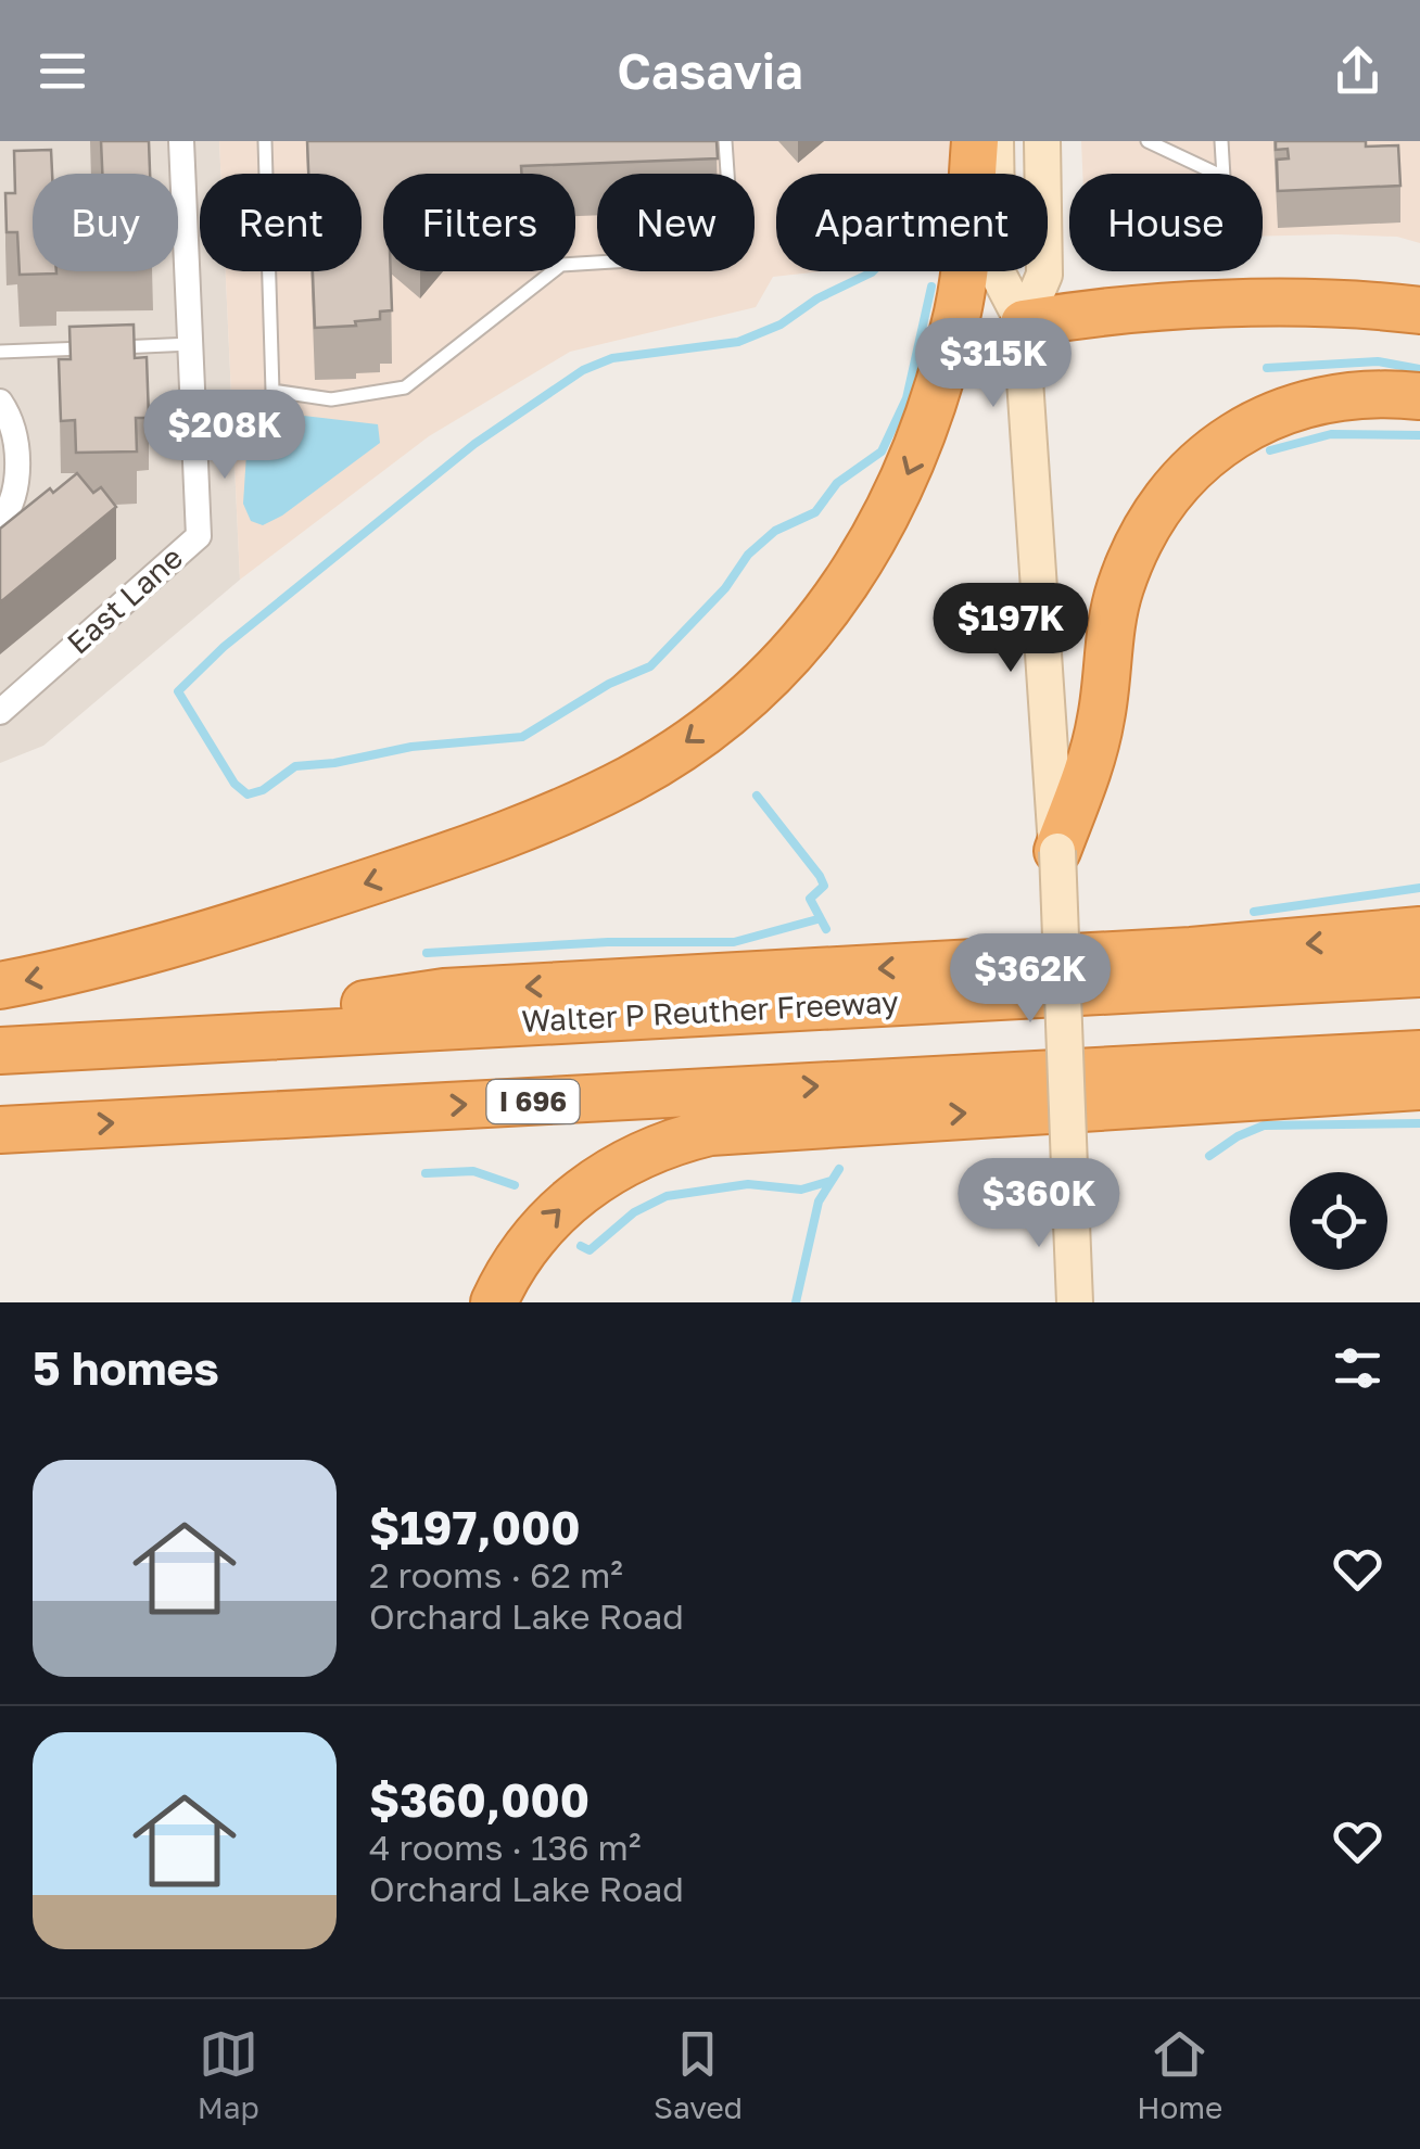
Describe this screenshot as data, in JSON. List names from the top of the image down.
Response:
{
  "streets": {
    "highway": ["Walter P Reuther Freeway", "I 696"],
    "street": ["East Lane"]
  },
  "page": {
    "header": "Casavia",
    "chip": [
      "Buy",
      "Rent",
      "Filters",
      "New",
      "Apartment",
      "House"
    ],
    "price": [
      "$315K",
      "$208K",
      "$197K",
      "$362K",
      "$360K"
    ],
    "heading": "5 homes",
    "list": [
      {
        "name": "$197,000",
        "note": "2 rooms · 62 m² · Orchard Lake Road"
      },
      {
        "name": "$360,000",
        "note": "4 rooms · 136 m² · Orchard Lake Road"
      }
    ],
    "tabs": ["Map", "Saved", "Home"]
  }
}
